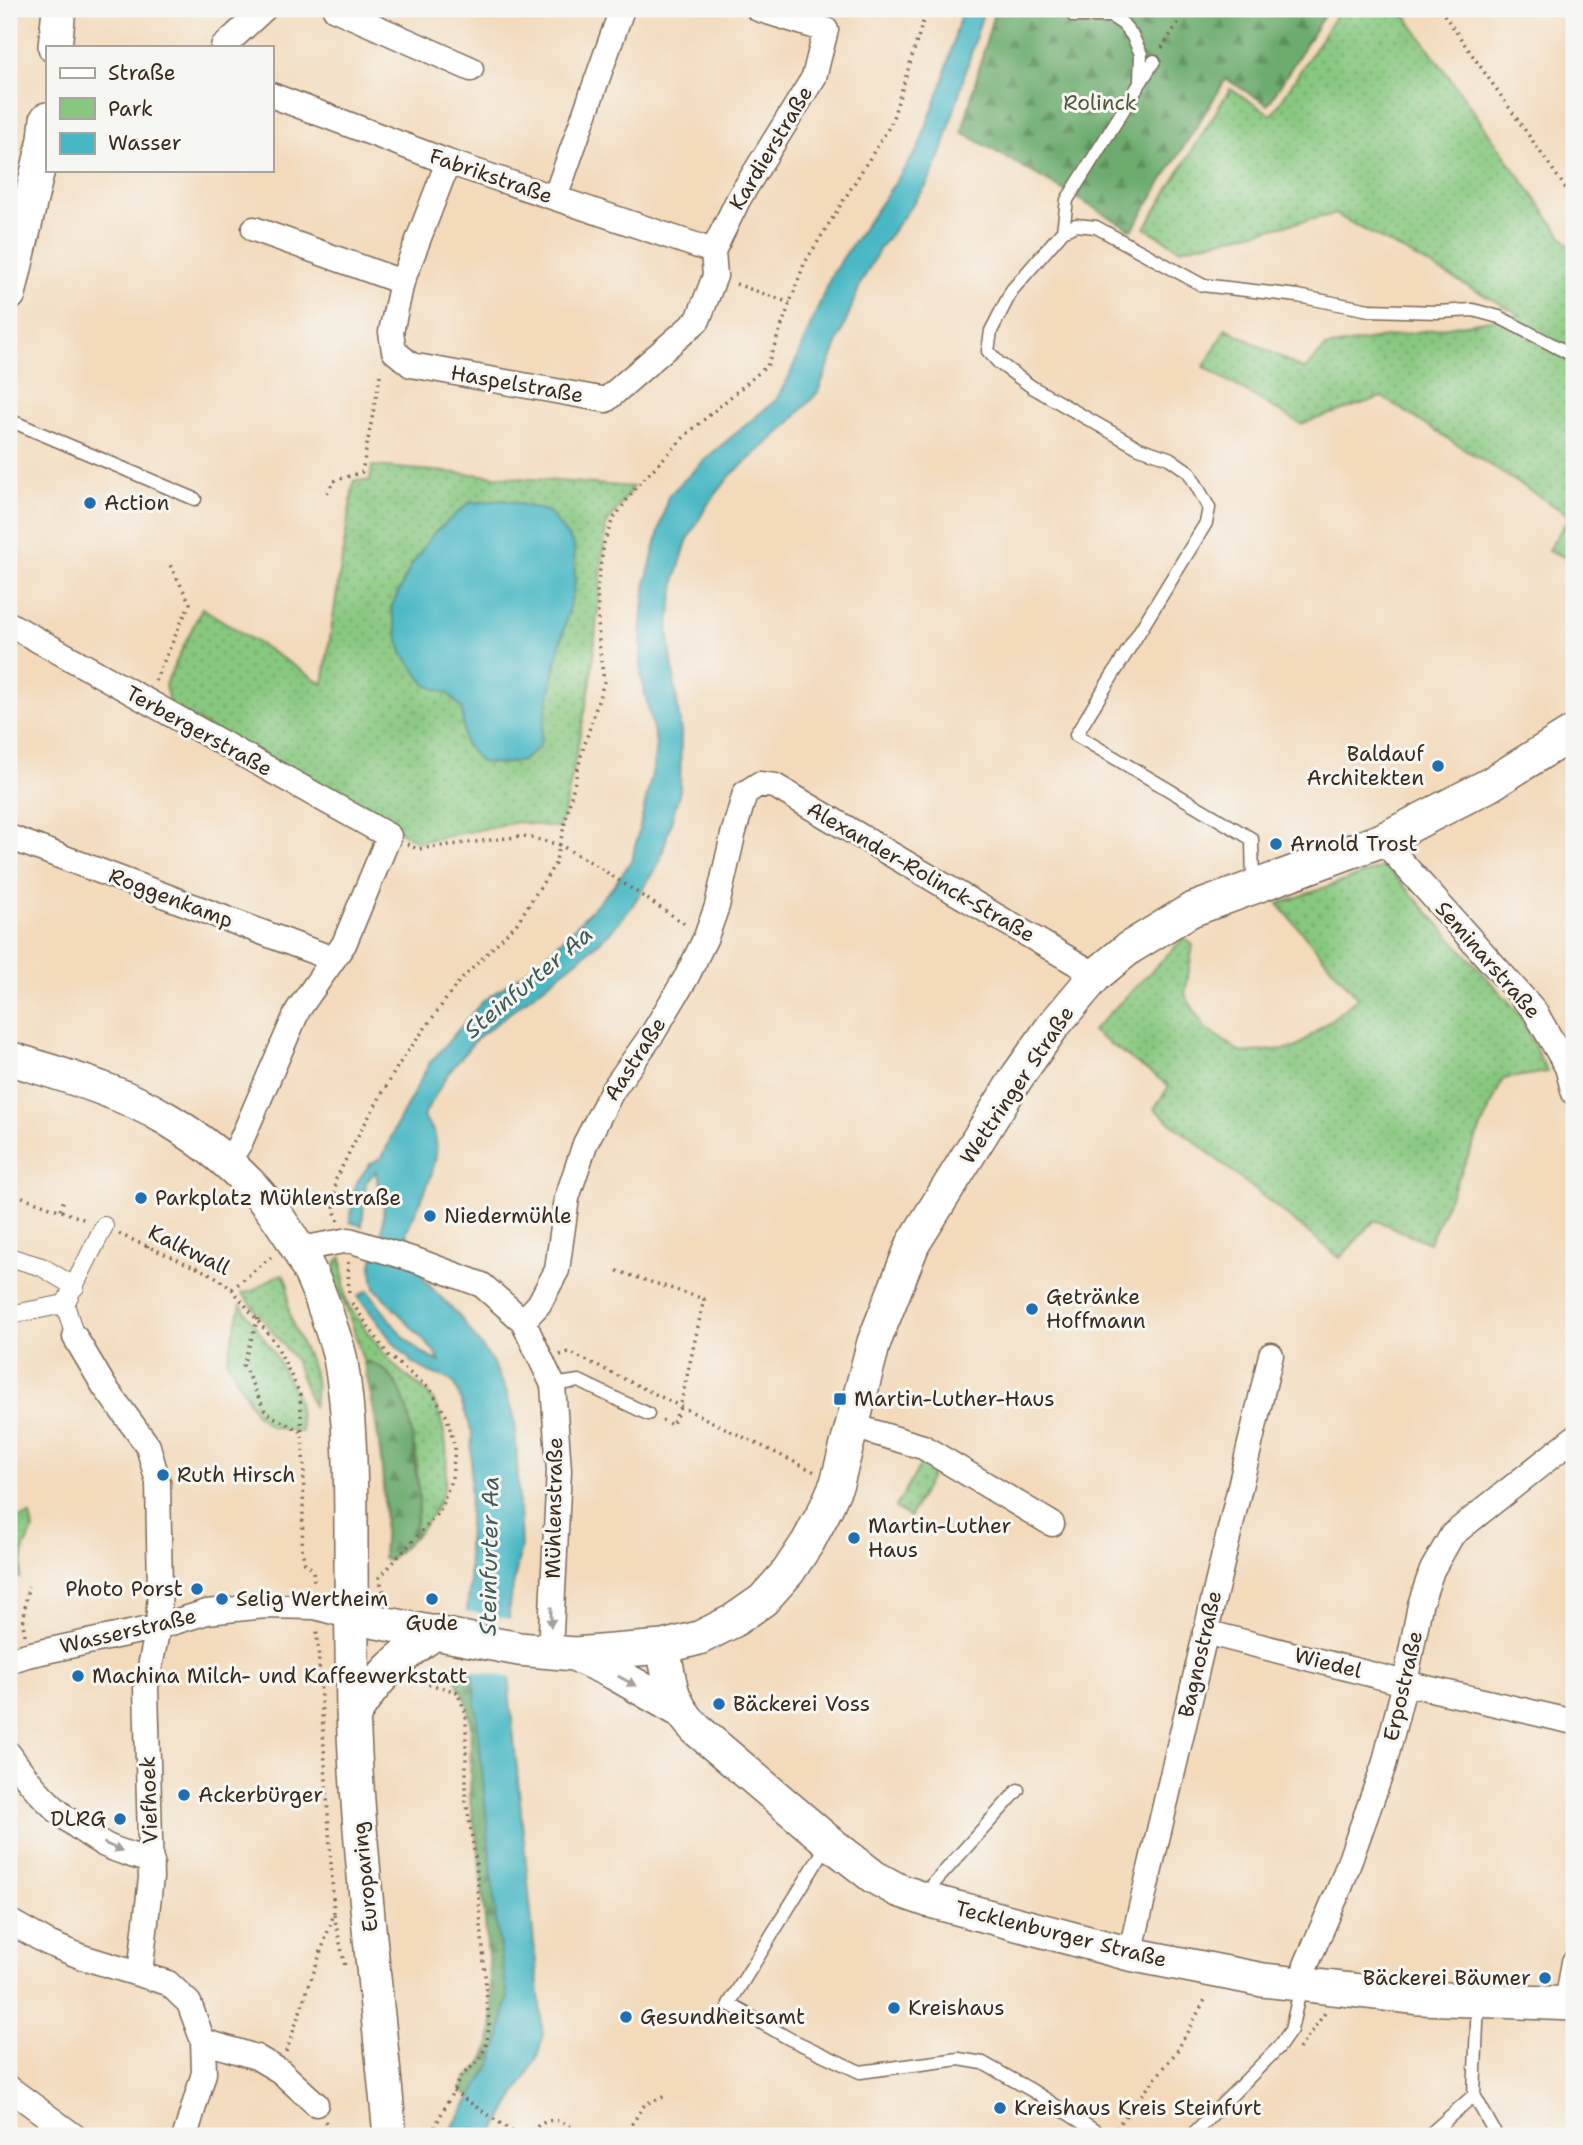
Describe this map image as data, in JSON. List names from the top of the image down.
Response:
{
  "streets": {
    "main road": [
      "Wettringer Straße",
      "Wasserstraße",
      "Europaring",
      "Tecklenburger Straße"
    ],
    "street": [
      "Kardierstraße",
      "Fabrikstraße",
      "Haspelstraße",
      "Terbergerstraße",
      "Alexander-Rolinck-Straße",
      "Roggenkamp",
      "Seminarstraße",
      "Aastraße",
      "Mühlenstraße",
      "Bagnostraße",
      "Wiedel",
      "Erpostraße",
      "Viefhoek"
    ],
    "path": ["Kalkwall"]
  },
  "crossings": [
    ["Kardierstraße", "Fabrikstraße"],
    ["Kardierstraße", "Haspelstraße"],
    ["Fabrikstraße", "Haspelstraße"],
    ["Alexander-Rolinck-Straße", "Aastraße"],
    ["Alexander-Rolinck-Straße", "Wettringer Straße"],
    ["Seminarstraße", "Wettringer Straße"],
    ["Aastraße", "Mühlenstraße"],
    ["Wettringer Straße", "Wasserstraße"],
    ["Wettringer Straße", "Tecklenburger Straße"],
    ["Kalkwall", "Wasserstraße"],
    ["Mühlenstraße", "Wasserstraße"],
    ["Wasserstraße", "Viefhoek"],
    ["Wasserstraße", "Europaring"],
    ["Wasserstraße", "Tecklenburger Straße"],
    ["Bagnostraße", "Wiedel"],
    ["Bagnostraße", "Tecklenburger Straße"],
    ["Wiedel", "Erpostraße"],
    ["Erpostraße", "Tecklenburger Straße"]
  ],
  "one_way": ["Mühlenstraße"],
  "water": ["Steinfurter Aa"],
  "parks": ["Rolinck"],
  "places": {
    "other": [
      "Action",
      "Baldauf Architekten",
      "Arnold Trost",
      "Parkplatz Mühlenstraße",
      "Niedermühle",
      "Getränke Hoffmann",
      "Ruth Hirsch",
      "Martin-Luther Haus",
      "Photo Porst",
      "Selig Wertheim",
      "Gude",
      "Machina Milch- und Kaffeewerkstatt",
      "Bäckerei Voss",
      "Ackerbürger",
      "DLRG",
      "Bäckerei Bäumer",
      "Kreishaus",
      "Gesundheitsamt",
      "Kreishaus Kreis Steinfurt"
    ],
    "transit": ["Martin-Luther-Haus"]
  },
  "legend": ["Straße", "Park", "Wasser"]
}
